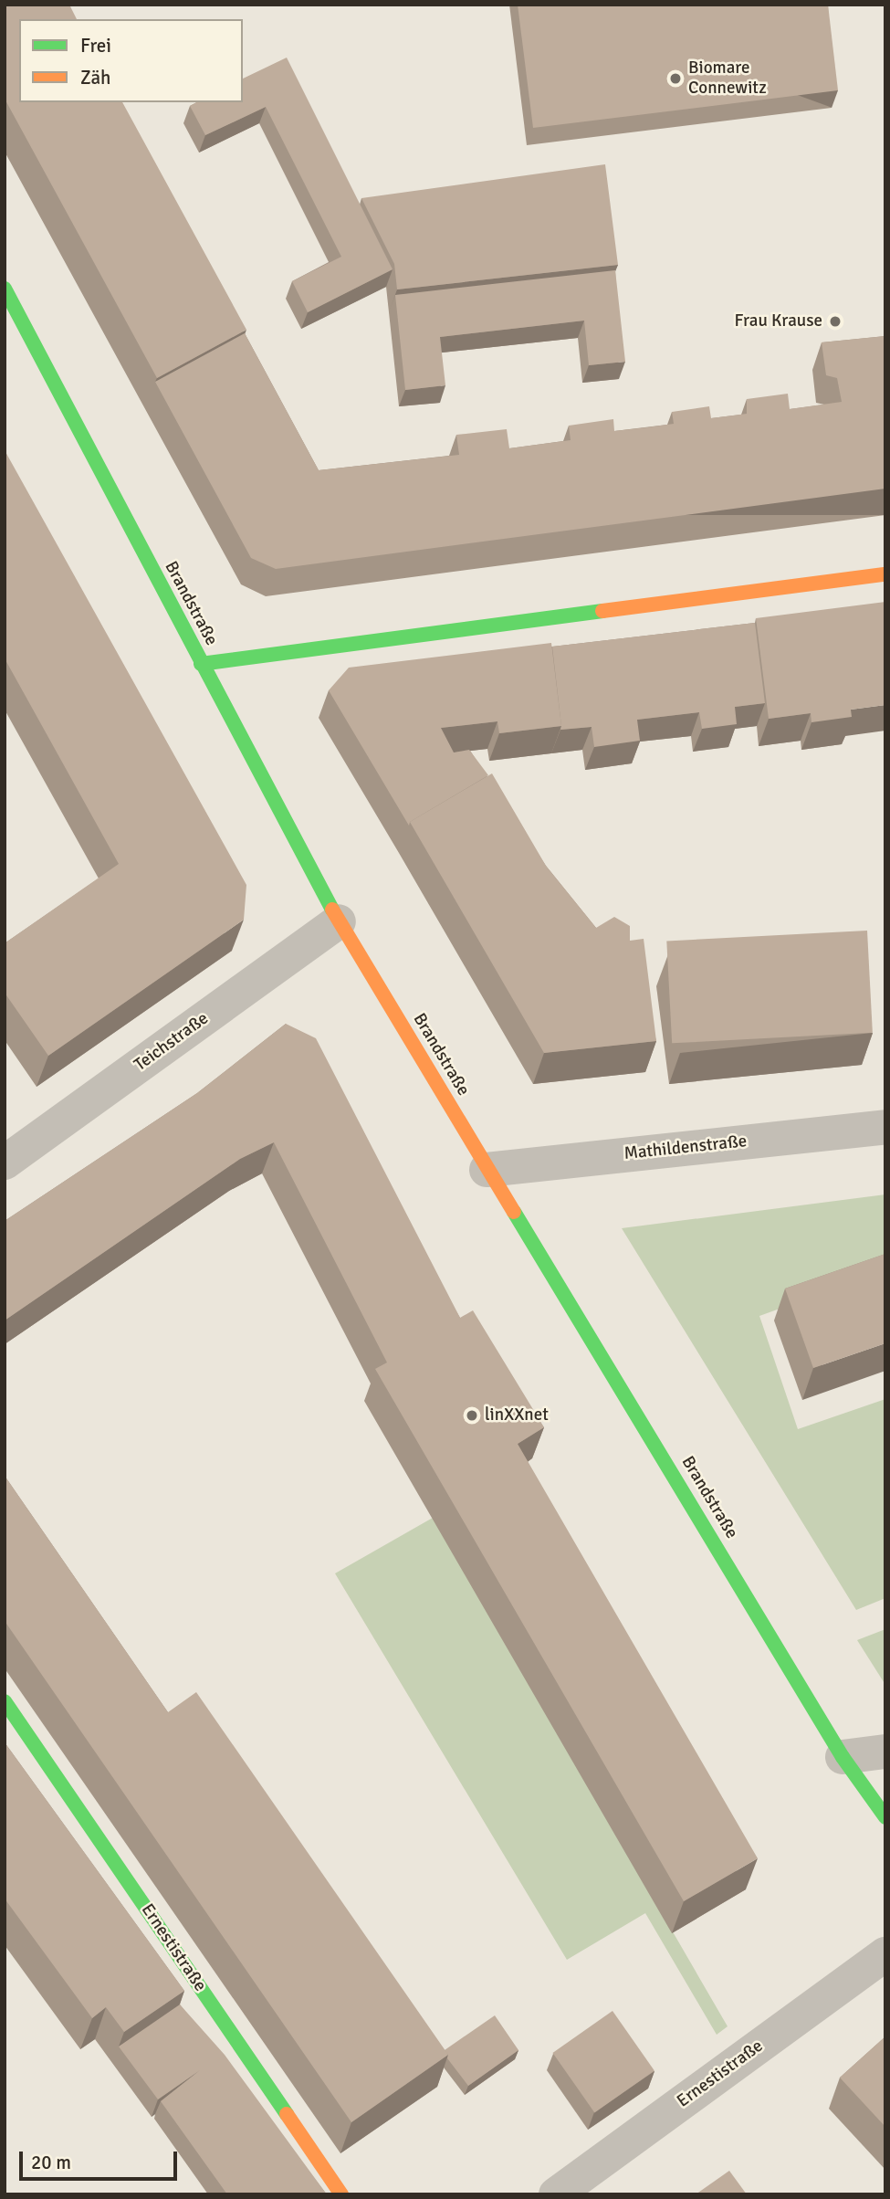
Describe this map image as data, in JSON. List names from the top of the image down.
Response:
{
  "streets": {
    "street": [
      "Brandstraße",
      "Teichstraße",
      "Mathildenstraße",
      "Ernestistraße"
    ]
  },
  "crossings": [
    ["Brandstraße", "Teichstraße"],
    ["Brandstraße", "Mathildenstraße"]
  ],
  "places": ["Biomare Connewitz", "Frau Krause", "linXXnet"],
  "legend": ["Frei", "Zäh"],
  "scale_bar": "20 m"
}
